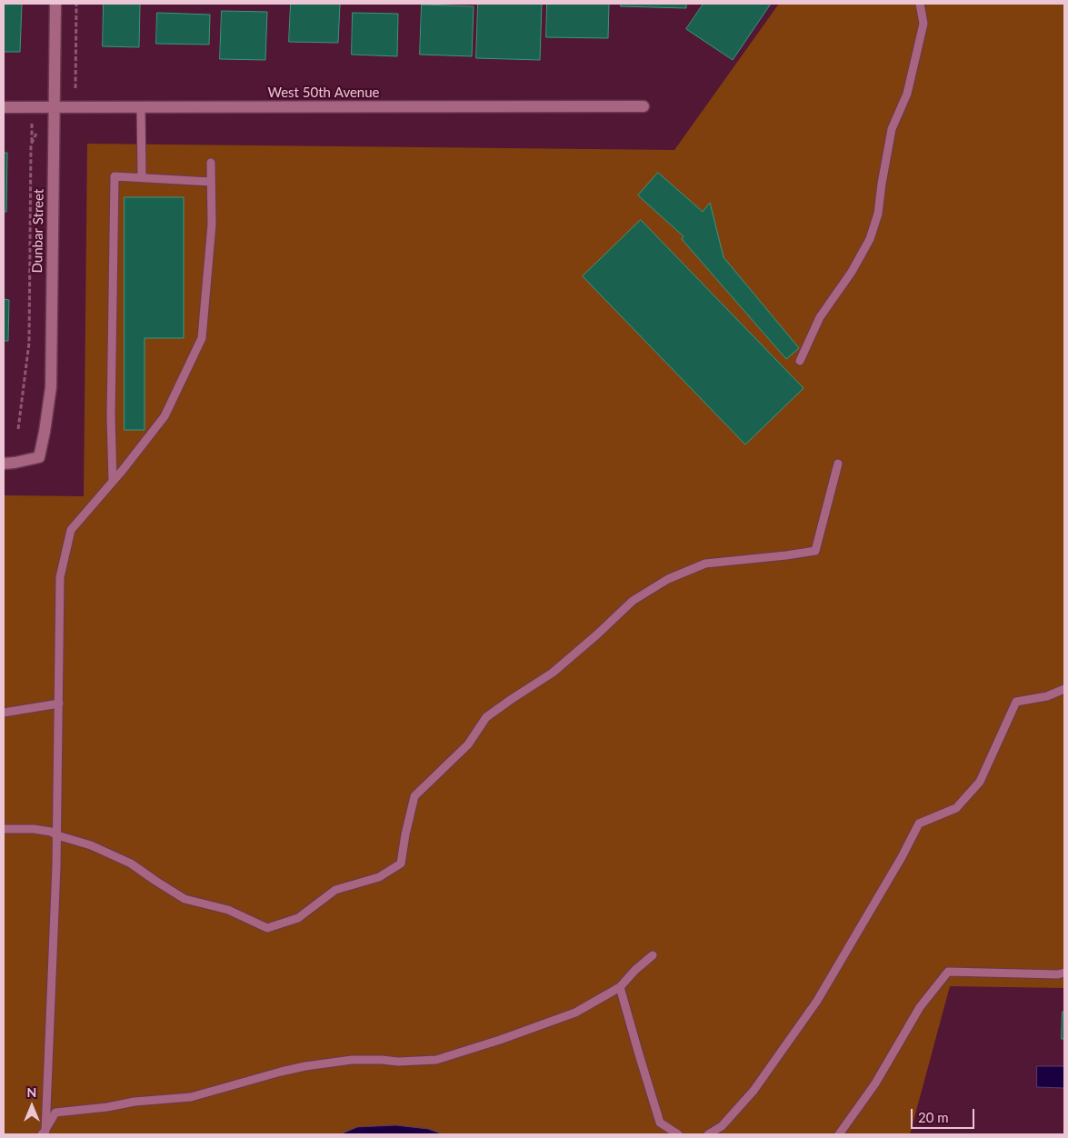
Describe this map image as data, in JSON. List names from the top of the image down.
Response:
{
  "streets": {
    "street": ["West 50th Avenue", "Dunbar Street"]
  },
  "crossings": [
    ["West 50th Avenue", "Dunbar Street"]
  ],
  "scale_bar": "20 m",
  "north": "top"
}
